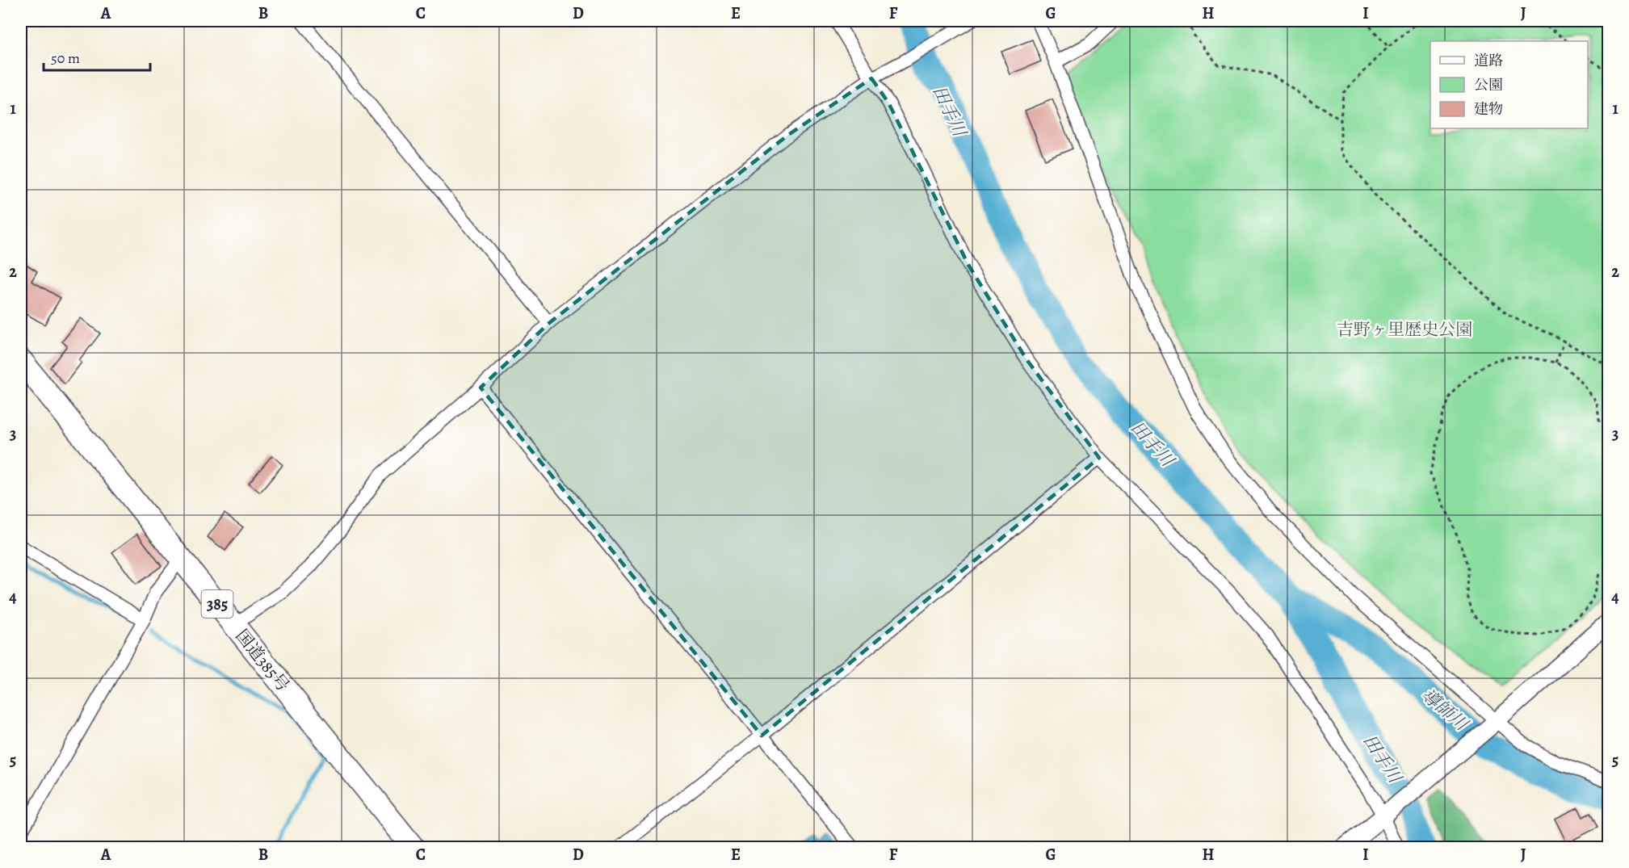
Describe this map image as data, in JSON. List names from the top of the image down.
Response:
{
  "streets": {
    "highway": ["385", "国道385号"]
  },
  "water": ["田手川", "導師川"],
  "parks": ["吉野ヶ里歴史公園"],
  "legend": ["道路", "公園", "建物"],
  "scale_bar": "50 m",
  "grid": {
    "columns": [
      "A",
      "B",
      "C",
      "D",
      "E",
      "F",
      "G",
      "H",
      "I",
      "J"
    ],
    "rows": [
      "1",
      "2",
      "3",
      "4",
      "5"
    ]
  }
}
